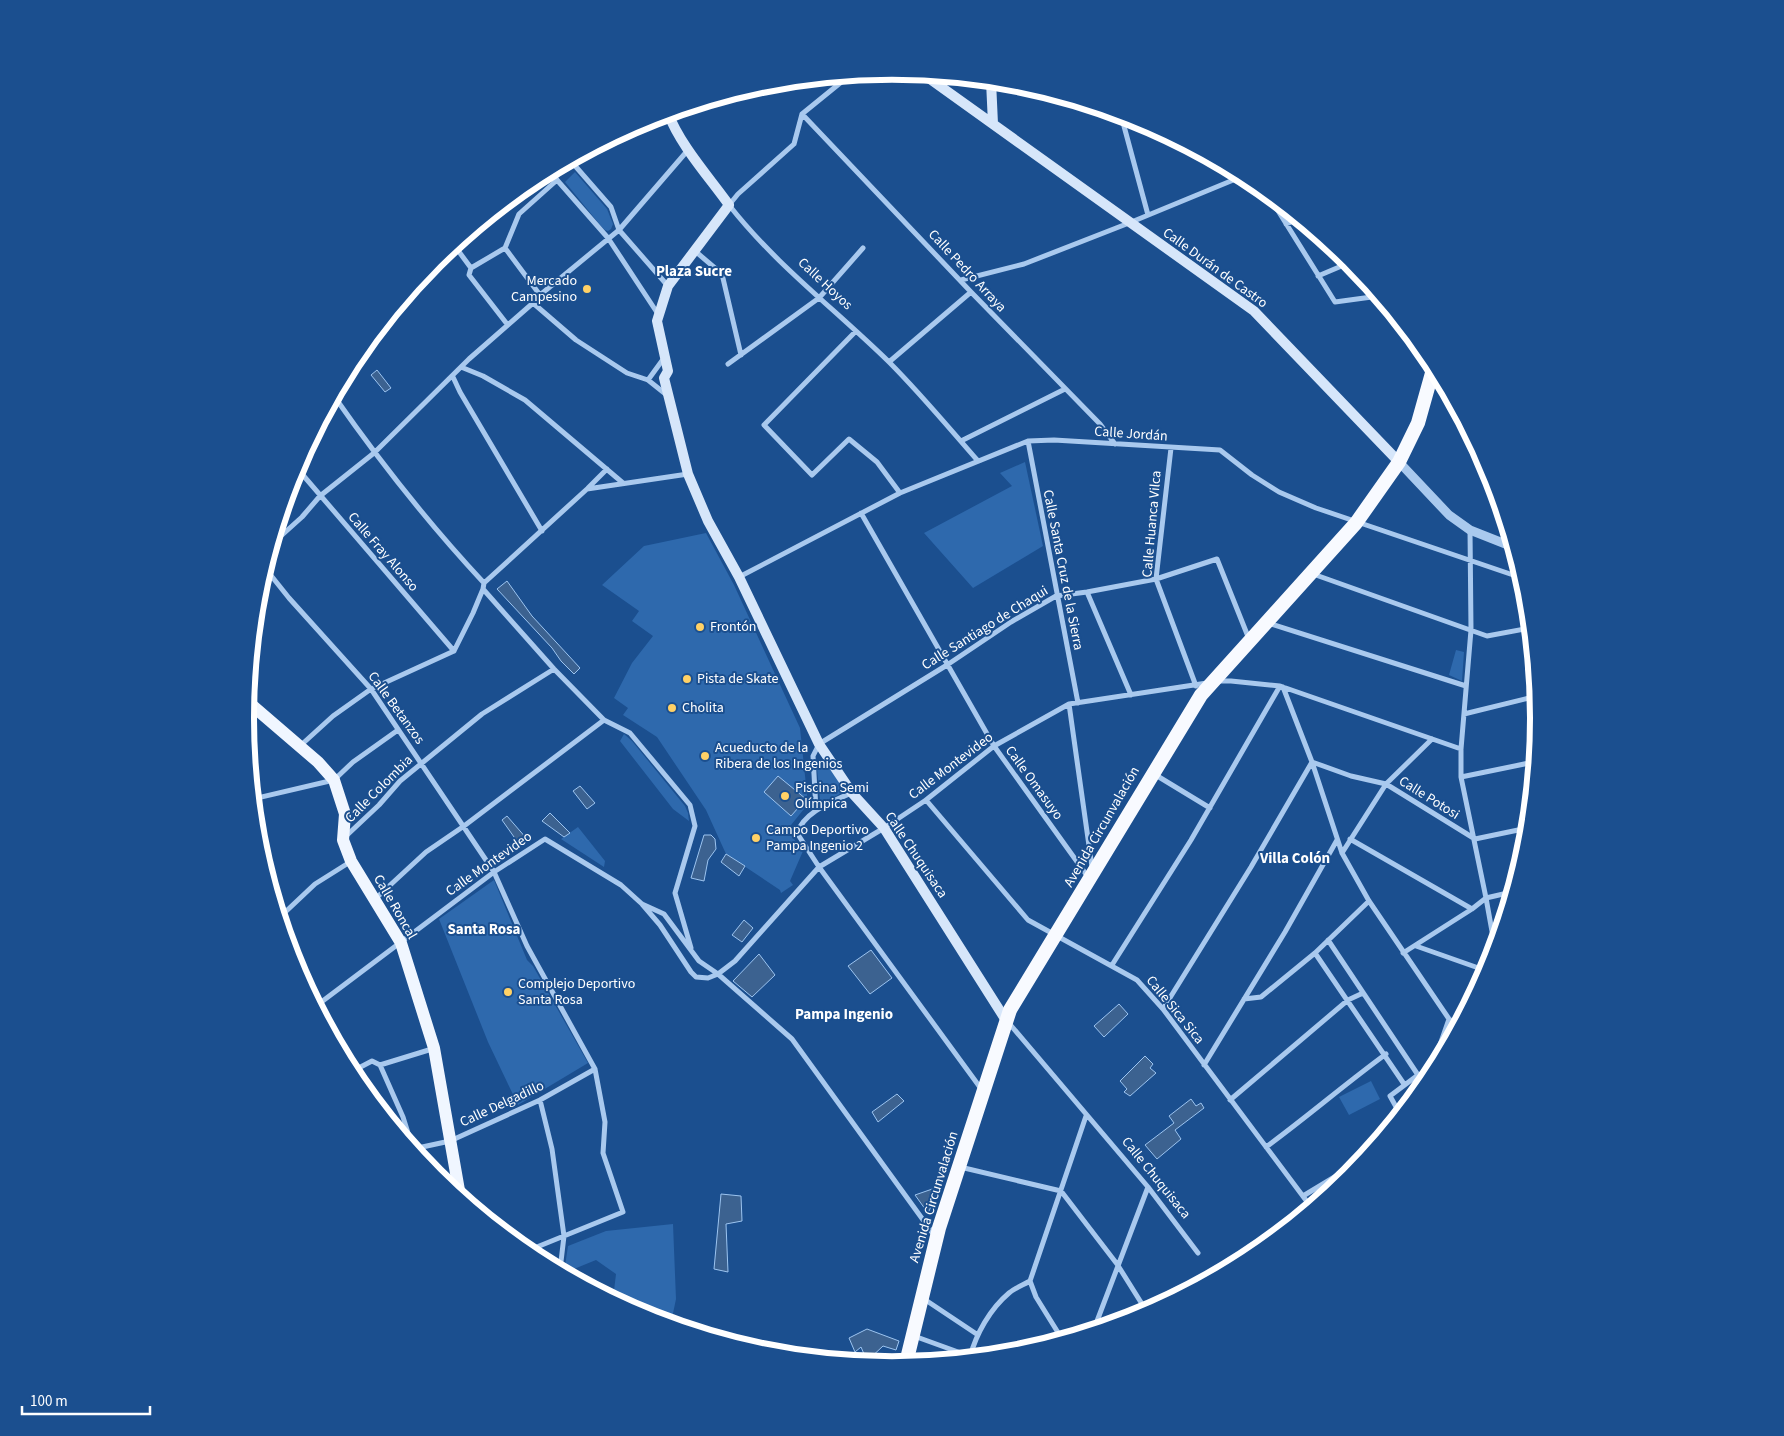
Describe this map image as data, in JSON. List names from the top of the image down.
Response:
{
  "streets": {
    "highway": ["Avenida Circunvalación"],
    "main road": [
      "Calle Durán de Castro",
      "Calle Hoyos",
      "Calle Chuquisaca",
      "Calle Roncal"
    ],
    "street": [
      "Calle Pedro Arraya",
      "Calle Jordán",
      "Calle Huanca Vilca",
      "Calle Fray Alonso",
      "Calle Santa Cruz de la Sierra",
      "Calle Santiago de Chaqui",
      "Calle Betanzos",
      "Calle Montevideo",
      "Calle Omasuyo",
      "Calle Colombia",
      "Calle Potosi",
      "Calle Sica Sica",
      "Calle Delgadillo"
    ]
  },
  "crossings": [
    ["Calle Durán de Castro", "Avenida Circunvalación"],
    ["Calle Pedro Arraya", "Calle Jordán"],
    ["Calle Hoyos", "Calle Jordán"],
    ["Calle Jordán", "Calle Huanca Vilca"],
    ["Calle Jordán", "Calle Santa Cruz de la Sierra"],
    ["Calle Jordán", "Calle Omasuyo"],
    ["Calle Jordán", "Avenida Circunvalación"],
    ["Calle Jordán", "Calle Chuquisaca"],
    ["Calle Huanca Vilca", "Calle Santiago de Chaqui"],
    ["Calle Huanca Vilca", "Calle Montevideo"],
    ["Calle Santa Cruz de la Sierra", "Calle Santiago de Chaqui"],
    ["Calle Santa Cruz de la Sierra", "Calle Montevideo"],
    ["Calle Santiago de Chaqui", "Calle Omasuyo"],
    ["Calle Santiago de Chaqui", "Avenida Circunvalación"],
    ["Calle Santiago de Chaqui", "Calle Chuquisaca"],
    ["Calle Betanzos", "Calle Montevideo"],
    ["Calle Betanzos", "Calle Colombia"],
    ["Calle Betanzos", "Calle Delgadillo"],
    ["Calle Montevideo", "Calle Omasuyo"],
    ["Calle Montevideo", "Avenida Circunvalación"],
    ["Calle Montevideo", "Calle Chuquisaca"],
    ["Calle Montevideo", "Calle Roncal"],
    ["Calle Montevideo", "Calle Sica Sica"],
    ["Calle Omasuyo", "Avenida Circunvalación"],
    ["Calle Colombia", "Calle Roncal"],
    ["Avenida Circunvalación", "Calle Chuquisaca"],
    ["Avenida Circunvalación", "Calle Sica Sica"],
    ["Calle Roncal", "Calle Delgadillo"]
  ],
  "districts": [
    "Plaza Sucre",
    "Villa Colón",
    "Santa Rosa",
    "Pampa Ingenio"
  ],
  "places": [
    "Mercado Campesino",
    "Frontón",
    "Pista de Skate",
    "Cholita",
    "Acueducto de la Ribera de los Ingenios",
    "Piscina Semi Olímpica",
    "Campo Deportivo Pampa Ingenio 2",
    "Complejo Deportivo Santa Rosa"
  ],
  "scale_bar": "100 m"
}
